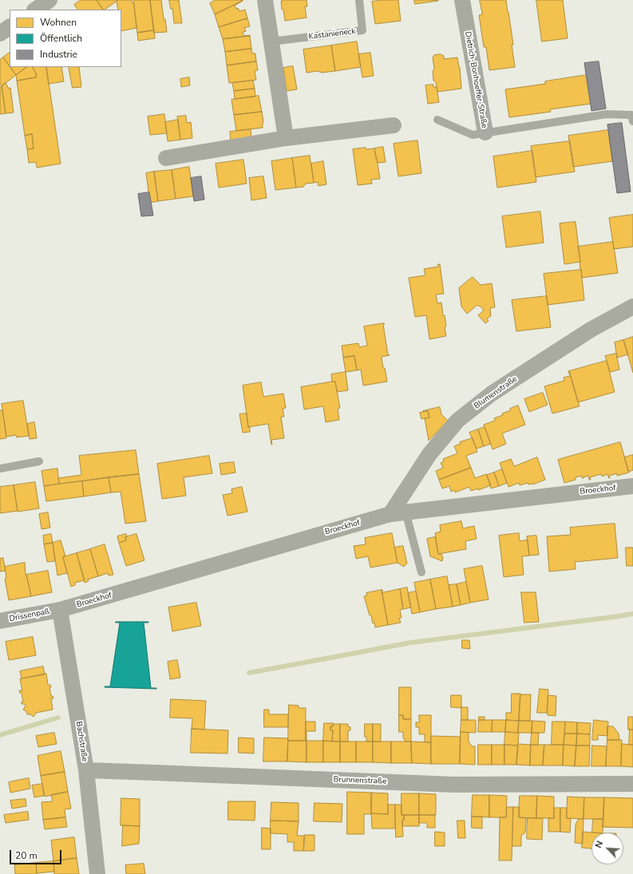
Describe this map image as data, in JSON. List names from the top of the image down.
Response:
{
  "streets": {
    "street": [
      "Dietrich-Bonhoeffer-Straße",
      "Blumenstraße",
      "Broeckhof",
      "Drissenpaß",
      "Bachstraße",
      "Brunnenstraße"
    ],
    "lane": ["Kastanieneck"]
  },
  "crossings": [
    ["Blumenstraße", "Broeckhof"],
    ["Broeckhof", "Drissenpaß"],
    ["Broeckhof", "Bachstraße"],
    ["Drissenpaß", "Bachstraße"],
    ["Bachstraße", "Brunnenstraße"]
  ],
  "legend": ["Wohnen", "Öffentlich", "Industrie"],
  "scale_bar": "20 m",
  "north": "top left"
}
